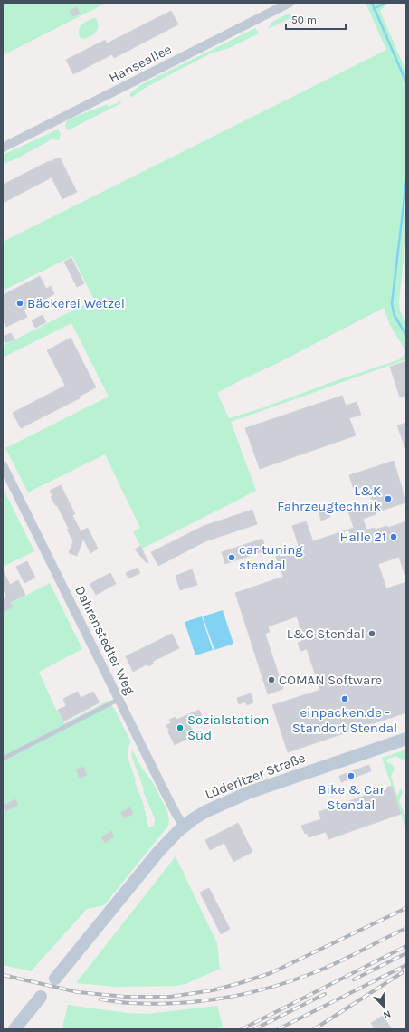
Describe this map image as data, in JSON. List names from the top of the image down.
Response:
{
  "streets": {
    "main road": ["Lüderitzer Straße"],
    "street": ["Hanseallee", "Dahrenstedter Weg"]
  },
  "crossings": [
    ["Dahrenstedter Weg", "Lüderitzer Straße"]
  ],
  "places": [
    "Bäckerei Wetzel",
    "L&K Fahrzeugtechnik",
    "Halle 21",
    "car tuning stendal",
    "L&C Stendal",
    "COMAN Software",
    "einpacken.de - Standort Stendal",
    "Sozialstation Süd",
    "Bike & Car Stendal"
  ],
  "scale_bar": "50 m",
  "north": "bottom"
}
